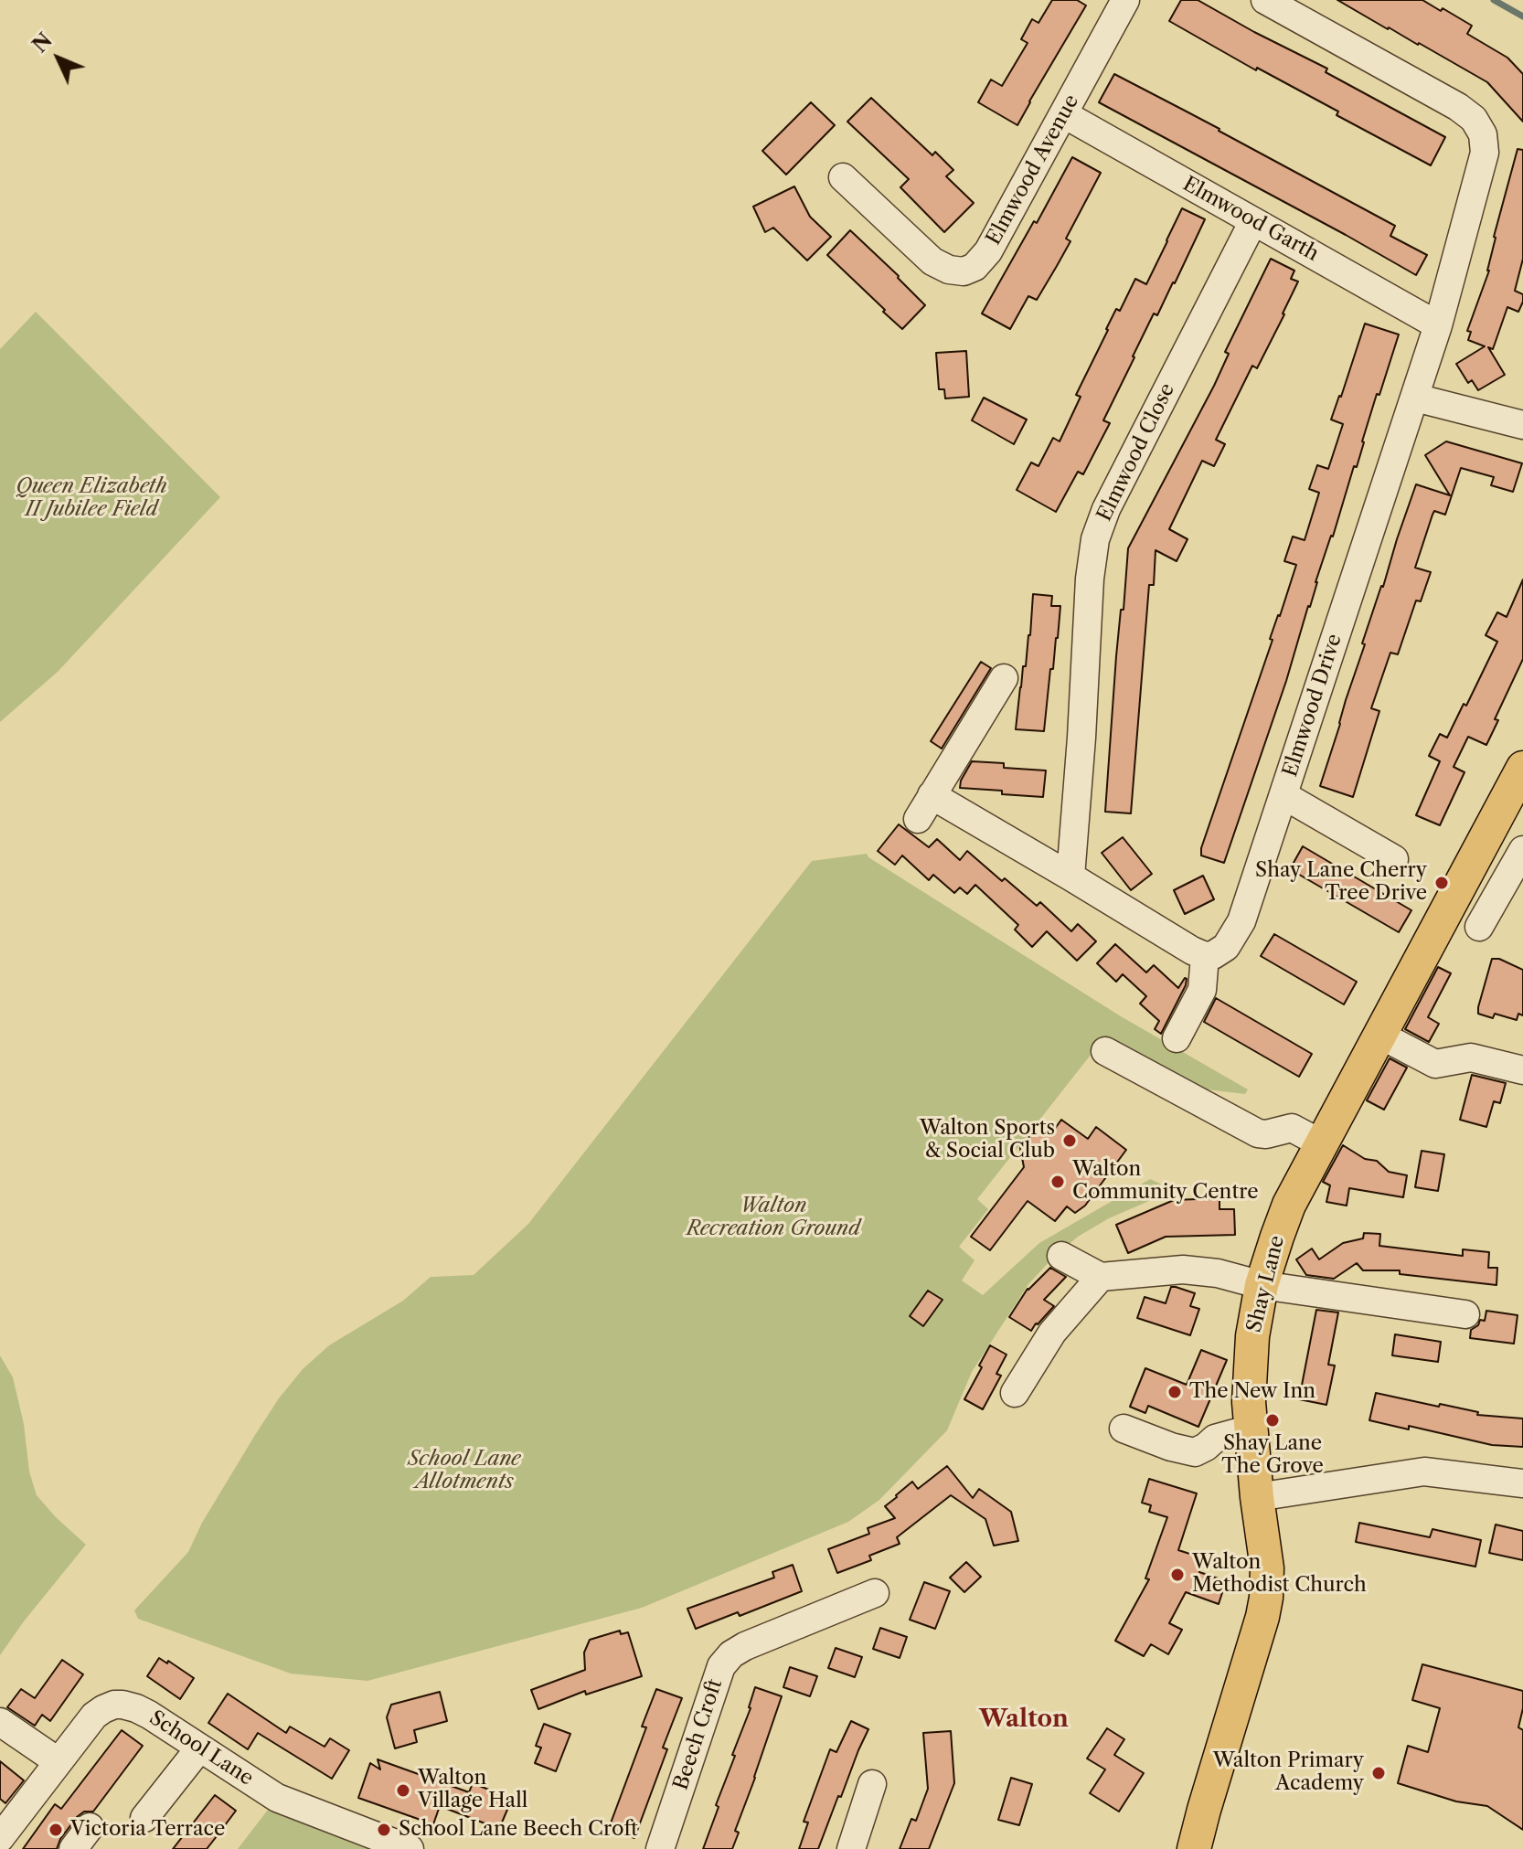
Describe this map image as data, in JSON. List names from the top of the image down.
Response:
{
  "streets": {
    "main road": ["Shay Lane"],
    "street": [
      "Elmwood Avenue",
      "Elmwood Garth",
      "Elmwood Close",
      "Elmwood Drive",
      "Beech Croft",
      "School Lane"
    ]
  },
  "crossings": [
    ["Elmwood Avenue", "Elmwood Garth"],
    ["Elmwood Garth", "Elmwood Close"],
    ["Elmwood Garth", "Elmwood Drive"]
  ],
  "districts": ["Walton"],
  "parks": ["Queen Elizabeth II Jubilee Field", "Walton Recreation Ground", "School Lane Allotments"],
  "places": [
    "Shay Lane Cherry Tree Drive",
    "Walton Sports & Social Club",
    "Walton Community Centre",
    "The New Inn",
    "Shay Lane The Grove",
    "Walton Methodist Church",
    "Walton Primary Academy",
    "Walton Village Hall",
    "Victoria Terrace",
    "School Lane Beech Croft"
  ],
  "north": "top left"
}
